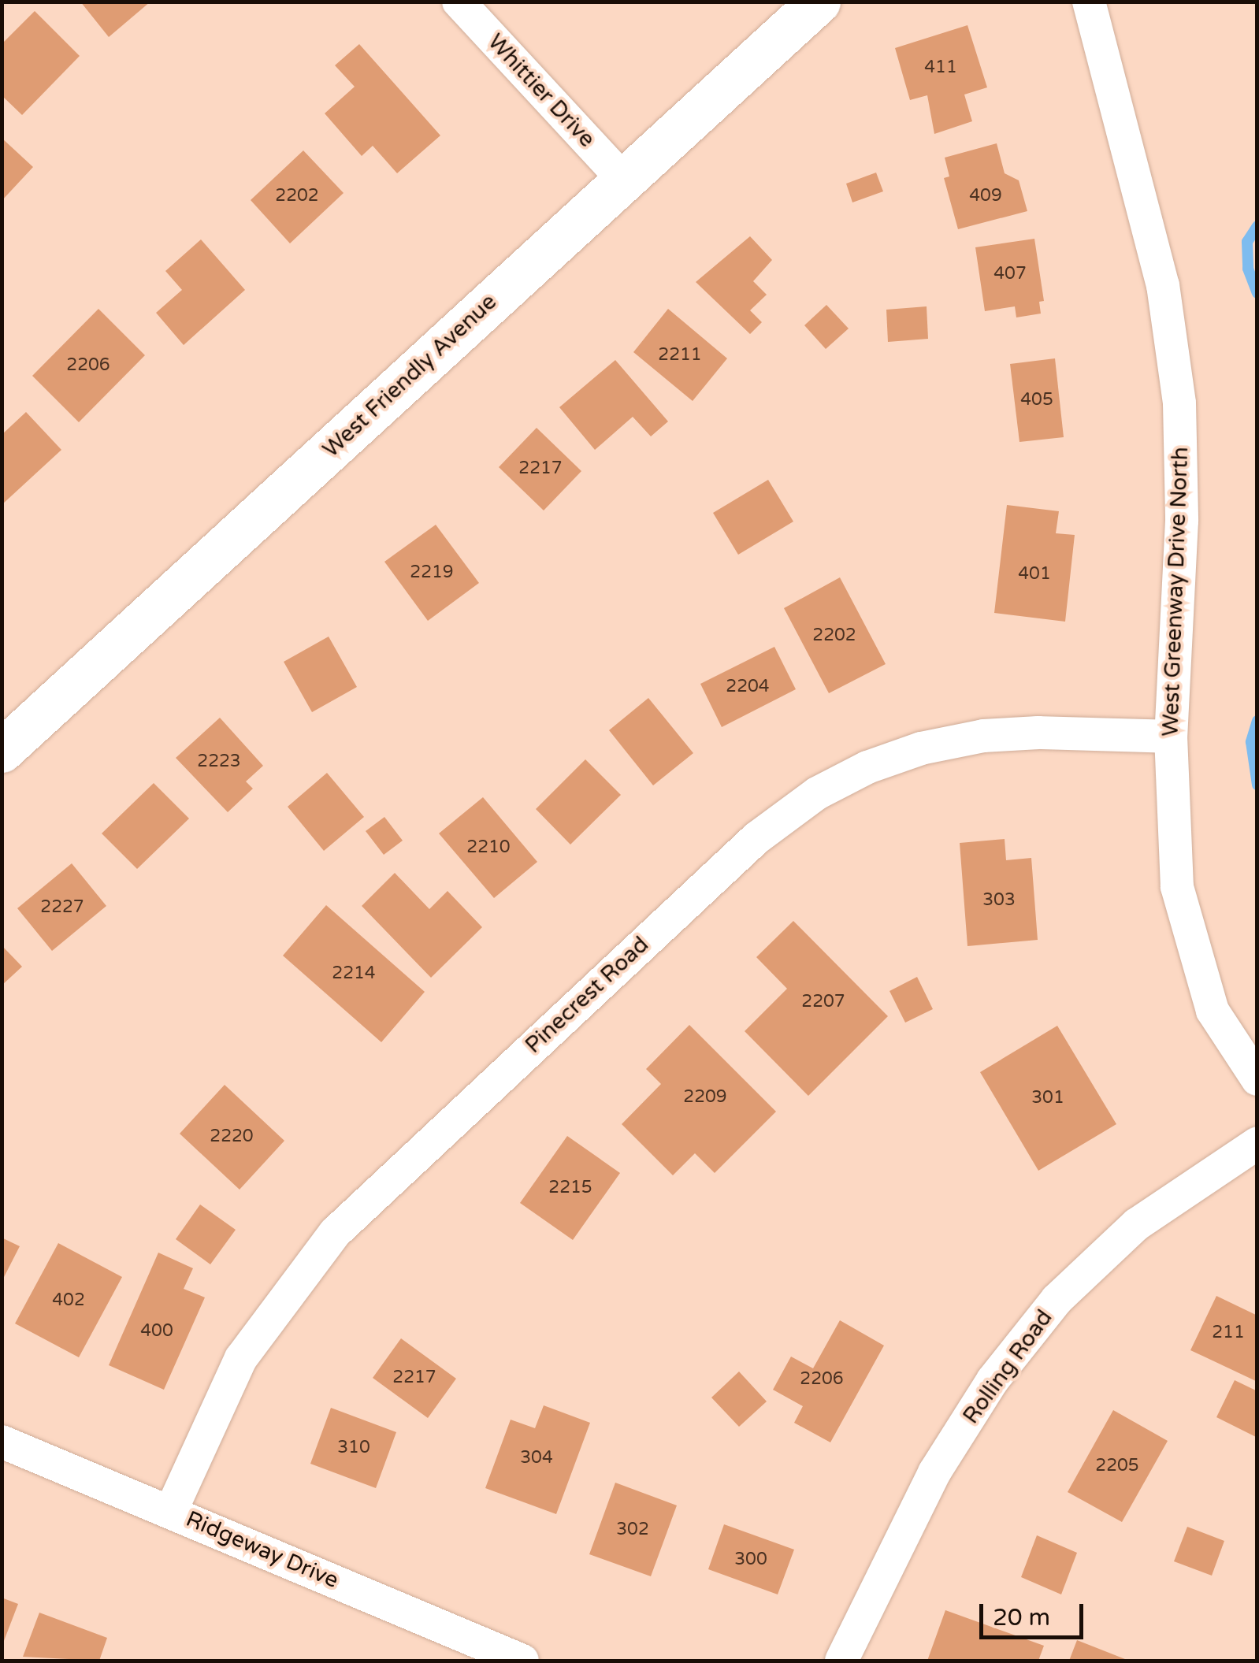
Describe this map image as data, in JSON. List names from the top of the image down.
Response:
{
  "streets": {
    "main road": ["West Friendly Avenue"],
    "street": [
      "Whittier Drive",
      "West Greenway Drive North",
      "Pinecrest Road",
      "Rolling Road",
      "Ridgeway Drive"
    ]
  },
  "crossings": [
    ["Whittier Drive", "West Friendly Avenue"],
    ["West Greenway Drive North", "Pinecrest Road"],
    ["Pinecrest Road", "Ridgeway Drive"]
  ],
  "house_numbers": [
    "411",
    "2202",
    "409",
    "407",
    "2211",
    "2206",
    "405",
    "2217",
    "2219",
    "401",
    "2202",
    "2204",
    "2223",
    "2210",
    "303",
    "2227",
    "2214",
    "2207",
    "2209",
    "301",
    "2220",
    "2215",
    "402",
    "400",
    "211",
    "2217",
    "2206",
    "310",
    "304",
    "2205",
    "302",
    "300"
  ],
  "scale_bar": "20 m"
}
